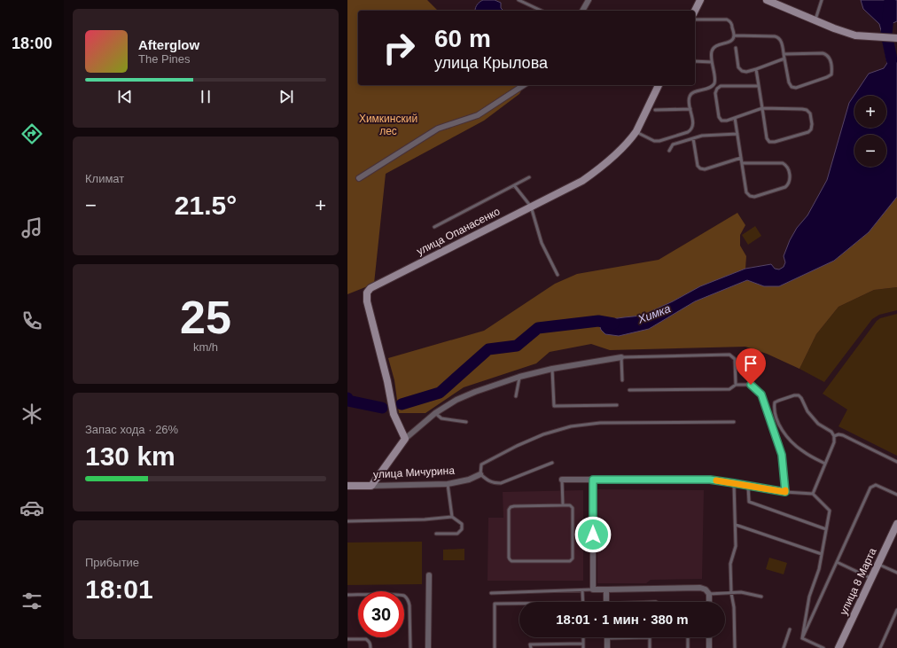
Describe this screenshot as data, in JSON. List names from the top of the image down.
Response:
{
  "streets": {
    "street": ["улица Опанасенко", "улица Мичурина", "улица 8 Марта"]
  },
  "water": ["Химка"],
  "parks": ["Химкинский лес"],
  "page": {
    "tabs": "18:00",
    "turn": ["60 m", "улица Крылова"],
    "song": ["Afterglow", "The Pines"],
    "map_buttons": ["+", "−"],
    "tile": [
      "Климат",
      ["25", "km/h"],
      ["Запас хода · 26%", "130 km"],
      ["Прибытие", "18:01"]
    ],
    "heat": ["−", "21.5°", "+"],
    "limit": "30",
    "trip": "18:01 · 1 мин · 380 m"
  }
}
